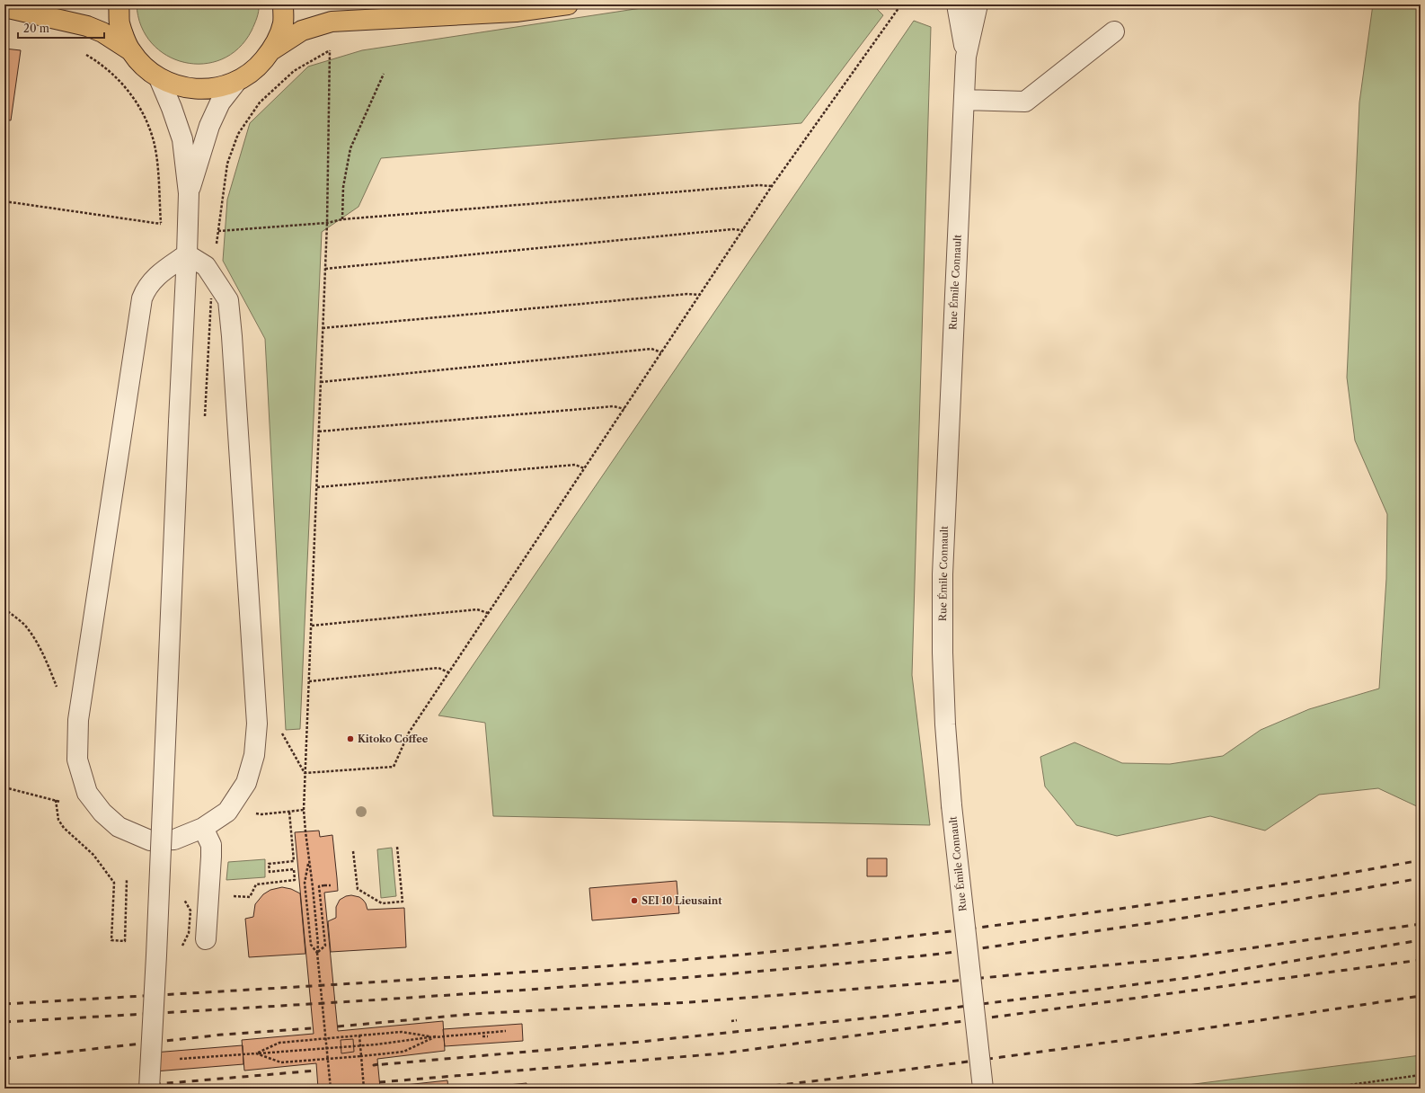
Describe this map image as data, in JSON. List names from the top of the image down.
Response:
{
  "streets": {
    "street": ["Rue Émile Connault"]
  },
  "places": ["Kitoko Coffee", "SEI 10 Lieusaint"],
  "scale_bar": "20 m"
}
